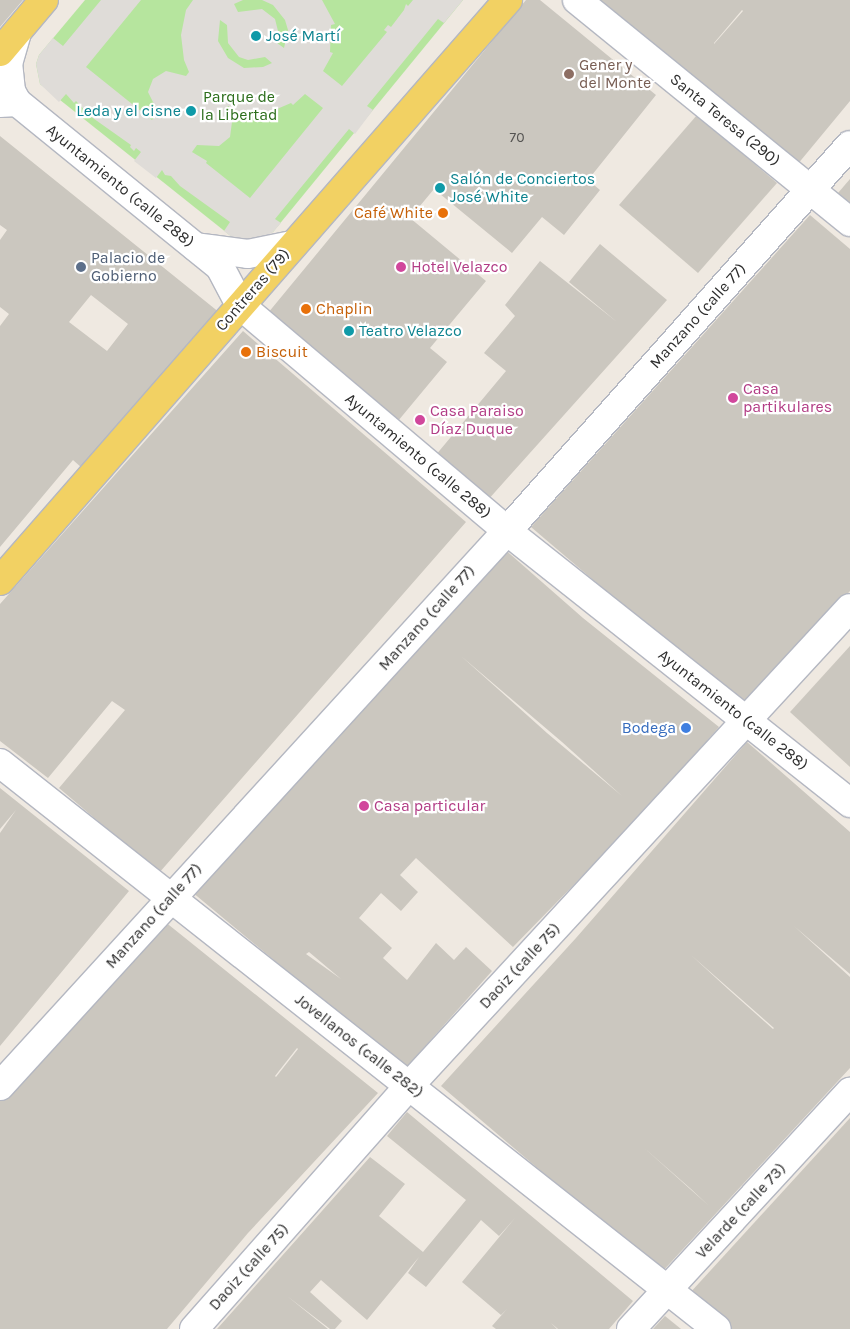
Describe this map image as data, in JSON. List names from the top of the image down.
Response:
{
  "streets": {
    "main road": ["Contreras (79)"],
    "street": [
      "Santa Teresa (290)",
      "Ayuntamiento (calle 288)",
      "Manzano (calle 77)",
      "Daoiz (calle 75)",
      "Jovellanos (calle 282)",
      "Velarde (calle 73)"
    ]
  },
  "crossings": [
    ["Santa Teresa (290)", "Manzano (calle 77)"],
    ["Ayuntamiento (calle 288)", "Contreras (79)"],
    ["Ayuntamiento (calle 288)", "Manzano (calle 77)"],
    ["Ayuntamiento (calle 288)", "Daoiz (calle 75)"],
    ["Manzano (calle 77)", "Jovellanos (calle 282)"],
    ["Daoiz (calle 75)", "Jovellanos (calle 282)"],
    ["Jovellanos (calle 282)", "Velarde (calle 73)"]
  ],
  "parks": ["Parque de la Libertad"],
  "places": [
    "José Martí",
    "Gener y del Monte",
    "Leda y el cisne",
    "Salón de Conciertos José White",
    "Café White",
    "Palacio de Gobierno",
    "Hotel Velazco",
    "Chaplin",
    "Teatro Velazco",
    "Biscuit",
    "Casa partikulares",
    "Casa Paraiso Díaz Duque",
    "Bodega",
    "Casa particular"
  ],
  "house_numbers": ["70"]
}
